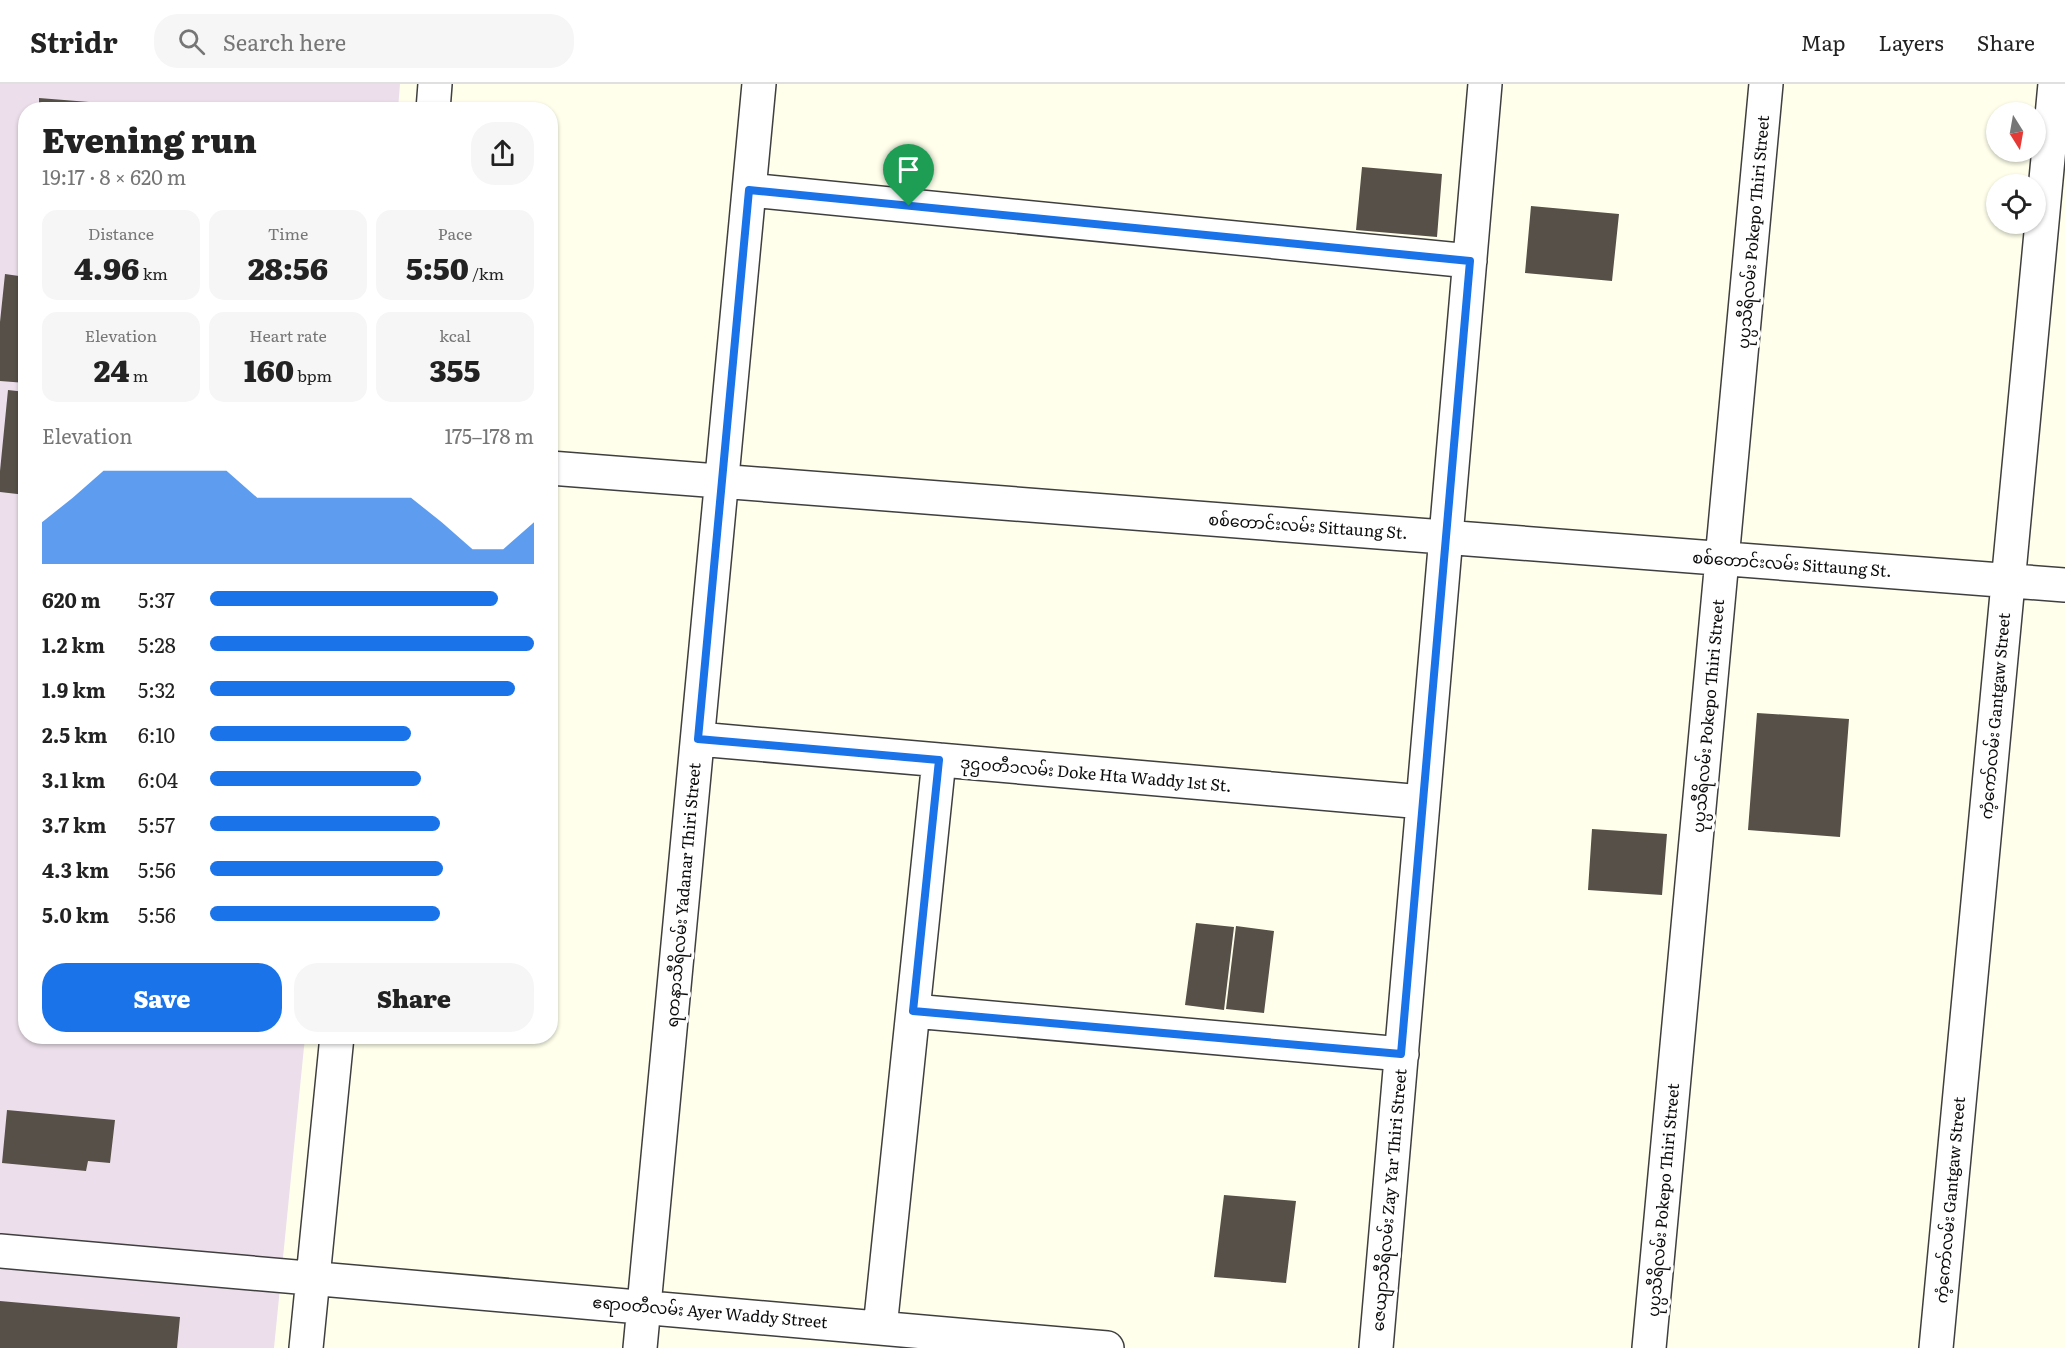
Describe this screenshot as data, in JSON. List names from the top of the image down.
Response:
{
  "streets": {
    "street": [
      "ပုပ္ပသီရိလမ်း Pokepo Thiri Street",
      "စစ်တောင်းလမ်း Sittaung St.",
      "ကံ့ကော်လမ်း Gantgaw Street",
      "ဒုဌဝတီ၁လမ်း Doke Hta Waddy 1st St.",
      "ရတနာသီရိလမ်း Yadanar Thiri Street",
      "ဇေယျာသီရိလမ်း Zay Yar Thiri Street",
      "ဧရာဝတီလမ်း Ayer Waddy Street"
    ]
  },
  "crossings": [
    ["ပုပ္ပသီရိလမ်း Pokepo Thiri Street", "စစ်တောင်းလမ်း Sittaung St."],
    ["စစ်တောင်းလမ်း Sittaung St.", "ကံ့ကော်လမ်း Gantgaw Street"],
    ["စစ်တောင်းလမ်း Sittaung St.", "ရတနာသီရိလမ်း Yadanar Thiri Street"],
    ["စစ်တောင်းလမ်း Sittaung St.", "ဇေယျာသီရိလမ်း Zay Yar Thiri Street"],
    ["ဒုဌဝတီ၁လမ်း Doke Hta Waddy 1st St.", "ရတနာသီရိလမ်း Yadanar Thiri Street"],
    ["ဒုဌဝတီ၁လမ်း Doke Hta Waddy 1st St.", "ဇေယျာသီရိလမ်း Zay Yar Thiri Street"],
    ["ရတနာသီရိလမ်း Yadanar Thiri Street", "ဧရာဝတီလမ်း Ayer Waddy Street"]
  ],
  "north": "bottom",
  "page": {
    "header": "Stridr",
    "search": "Search here",
    "nav": ["Map", "Layers", "Share"],
    "heading": ["Evening run", "19:17 · 8 × 620 m"],
    "stats": [
      ["Distance", "4.96 km"],
      ["Time", "28:56"],
      ["Pace", "5:50 /km"],
      ["Elevation", "24 m"],
      ["Heart rate", "160 bpm"],
      ["kcal", "355"]
    ],
    "chart": ["Elevation", "175–178 m"],
    "list": [
      {
        "name": "620 m",
        "note": "5:37"
      },
      {
        "name": "1.2 km",
        "note": "5:28"
      },
      {
        "name": "1.9 km",
        "note": "5:32"
      },
      {
        "name": "2.5 km",
        "note": "6:10"
      },
      {
        "name": "3.1 km",
        "note": "6:04"
      },
      {
        "name": "3.7 km",
        "note": "5:57"
      },
      {
        "name": "4.3 km",
        "note": "5:56"
      },
      {
        "name": "5.0 km",
        "note": "5:56"
      }
    ],
    "buttons": ["Save", "Share"]
  }
}
